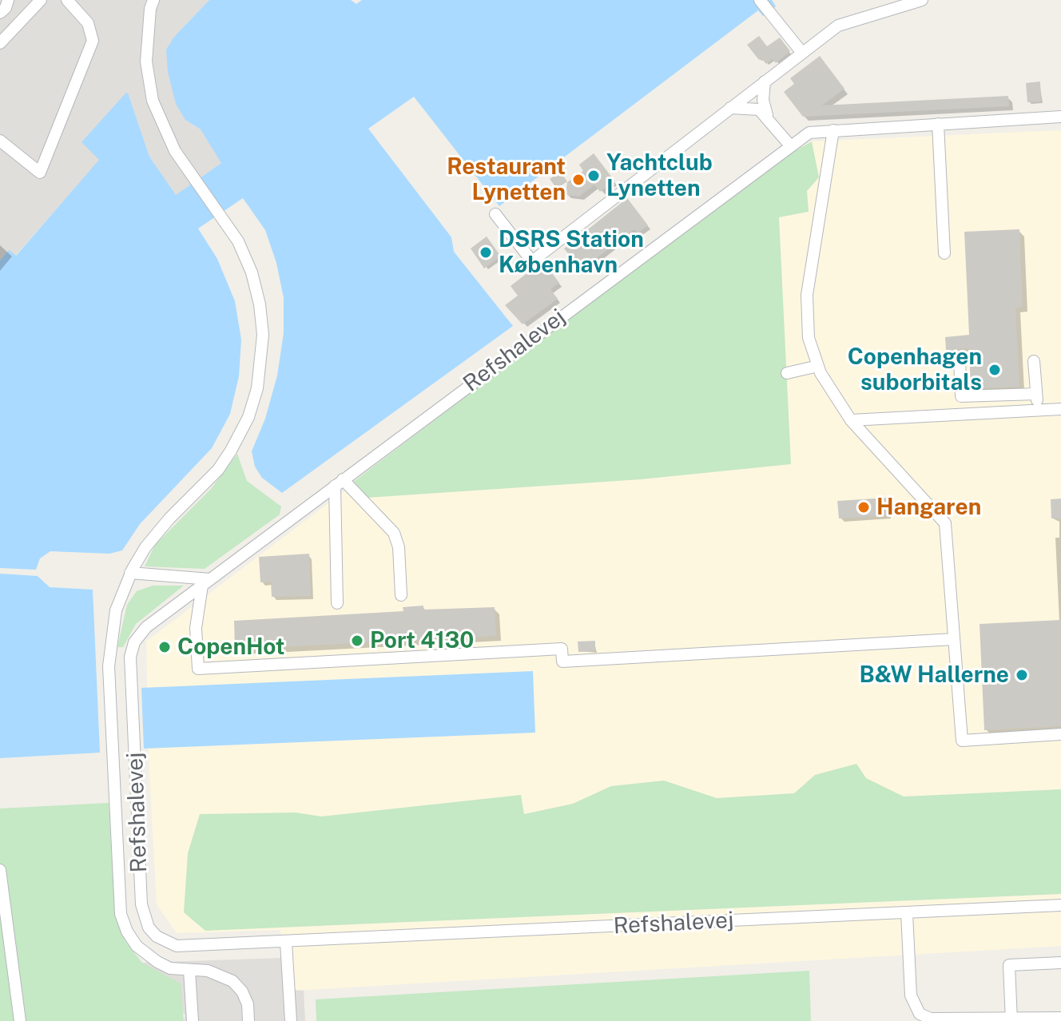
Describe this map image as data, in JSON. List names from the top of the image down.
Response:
{
  "streets": {
    "street": ["Refshalevej"]
  },
  "places": [
    "Yachtclub Lynetten",
    "Restaurant Lynetten",
    "DSRS Station København",
    "Copenhagen suborbitals",
    "Hangaren",
    "Port 4130",
    "CopenHot",
    "B&W Hallerne"
  ]
}
